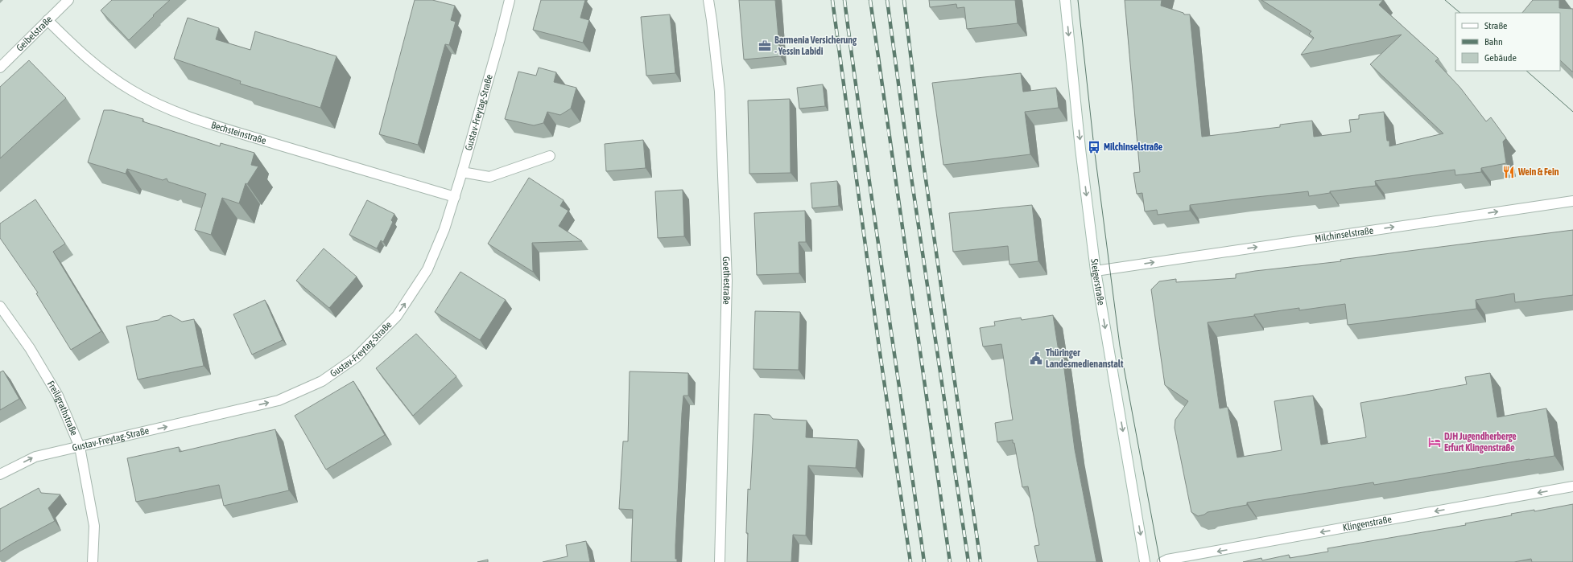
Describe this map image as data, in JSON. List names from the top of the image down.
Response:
{
  "streets": {
    "street": [
      "Geibelstraße",
      "Gustav-Freytag-Straße",
      "Bechsteinstraße",
      "Milchinselstraße",
      "Goethestraße",
      "Steigerstraße",
      "Freiligrathstraße",
      "Klingenstraße"
    ]
  },
  "crossings": [
    ["Geibelstraße", "Bechsteinstraße"],
    ["Gustav-Freytag-Straße", "Bechsteinstraße"],
    ["Gustav-Freytag-Straße", "Freiligrathstraße"],
    ["Milchinselstraße", "Steigerstraße"]
  ],
  "one_way": [
    "Gustav-Freytag-Straße",
    "Milchinselstraße",
    "Steigerstraße",
    "Klingenstraße"
  ],
  "places": {
    "office": ["Barmenia Versicherung - Yessin Labidi"],
    "bus stop": ["Milchinselstraße"],
    "restaurant": ["Wein & Fein"],
    "public building": ["Thüringer Landesmedienanstalt"],
    "hotel": ["DJH Jugendherberge Erfurt Klingenstraße"]
  },
  "legend": ["Straße", "Bahn", "Gebäude"]
}
